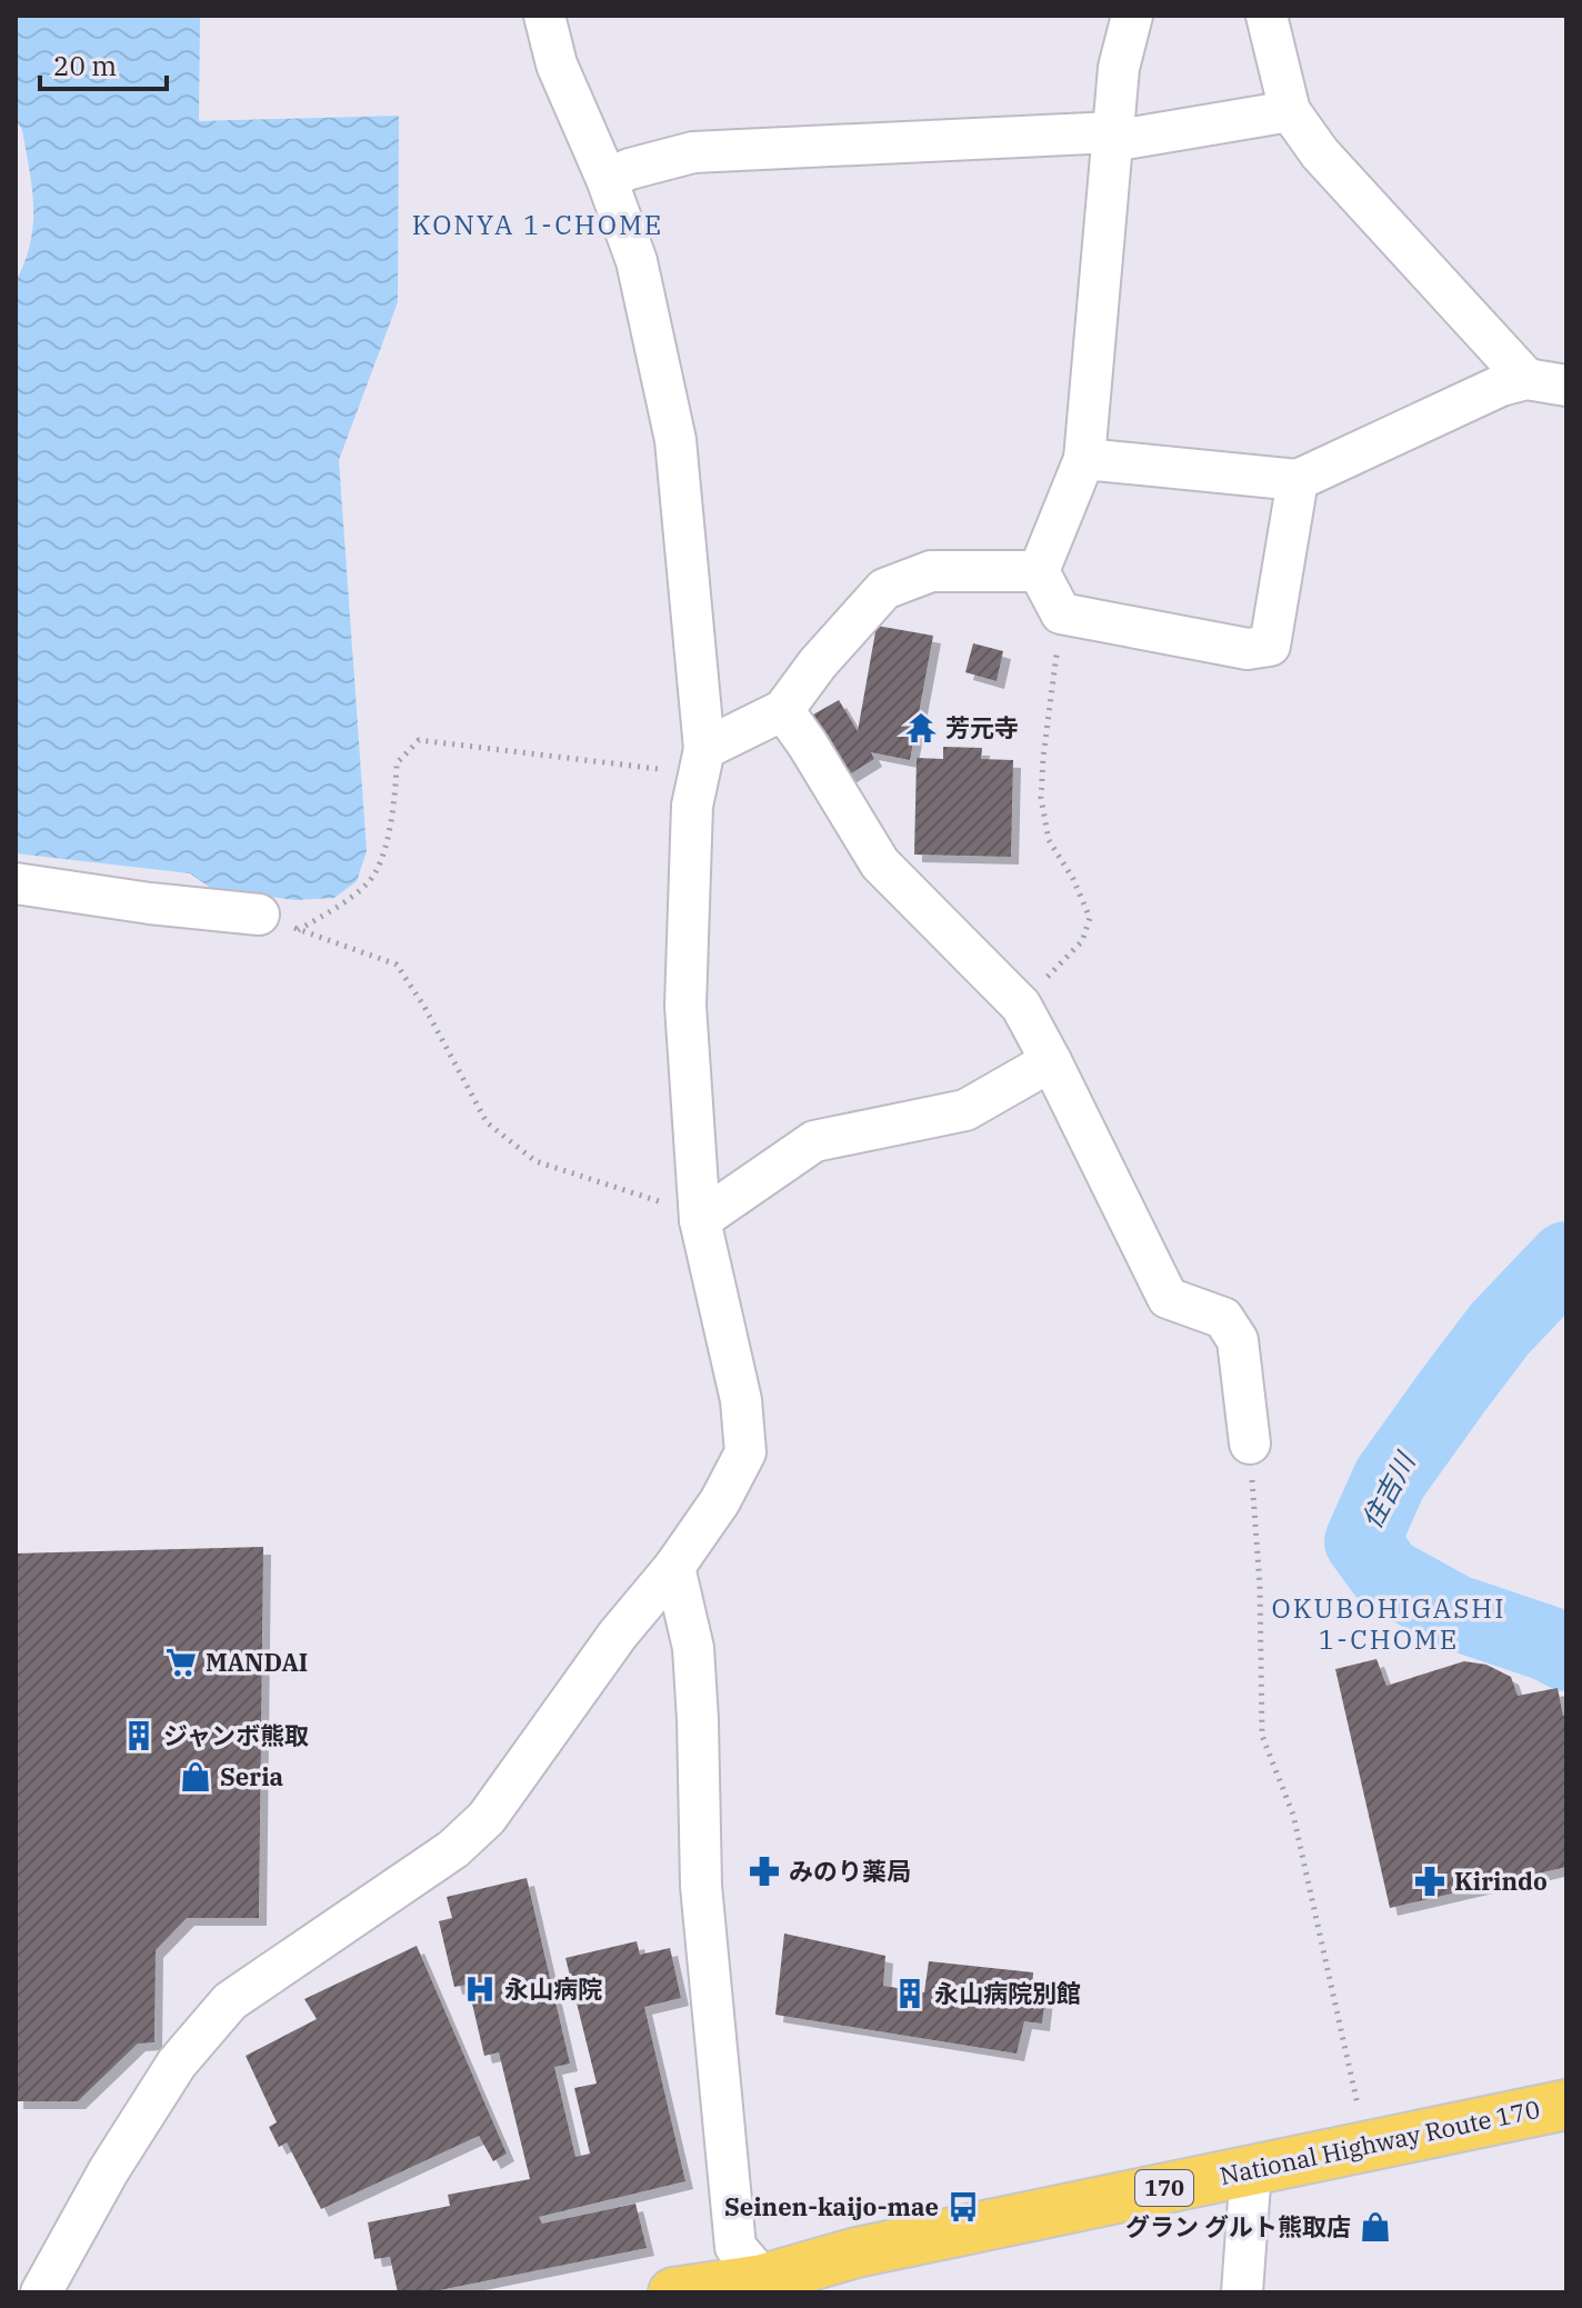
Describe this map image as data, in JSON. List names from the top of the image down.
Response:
{
  "streets": {
    "highway": ["National Highway Route 170", "170"]
  },
  "districts": ["KONYA 1-CHOME", "OKUBOHIGASHI 1-CHOME"],
  "water": ["住吉川"],
  "places": {
    "temple": ["芳元寺"],
    "supermarket": ["MANDAI"],
    "building": ["ジャンボ熊取", "永山病院別館"],
    "shop": ["Seria", "グラン グルト熊取店"],
    "pharmacy": ["みのり薬局", "Kirindo"],
    "hospital": ["永山病院"],
    "bus stop": ["Seinen-kaijo-mae"]
  },
  "scale_bar": "20 m"
}
